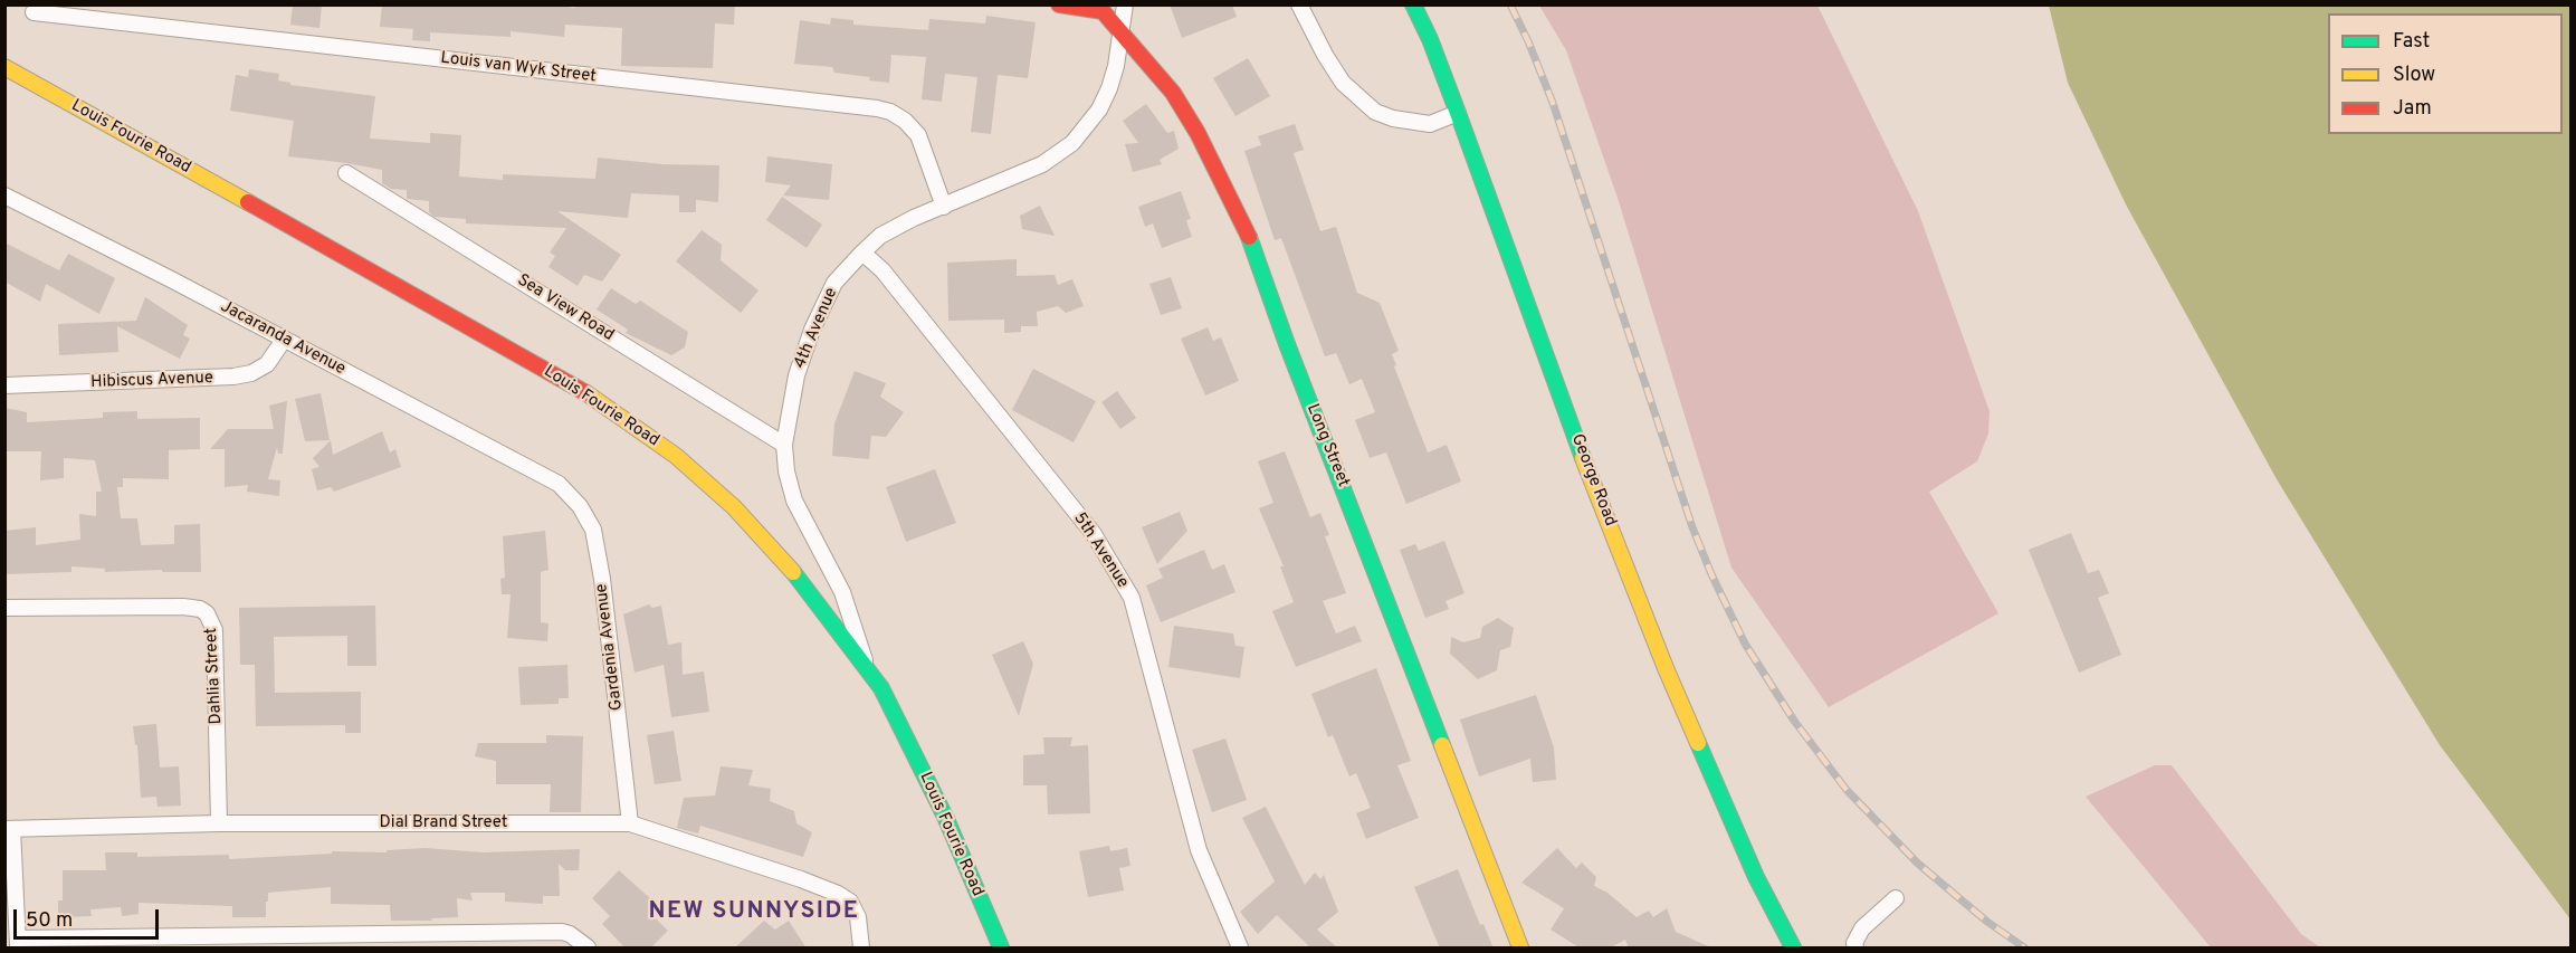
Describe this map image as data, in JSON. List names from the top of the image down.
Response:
{
  "streets": {
    "street": [
      "Louis van Wyk Street",
      "Louis Fourie Road",
      "Sea View Road",
      "4th Avenue",
      "Jacaranda Avenue",
      "Hibiscus Avenue",
      "Long Street",
      "George Road",
      "5th Avenue",
      "Gardenia Avenue",
      "Dahlia Street",
      "Dial Brand Street"
    ]
  },
  "crossings": [
    ["Louis van Wyk Street", "4th Avenue"],
    ["Louis Fourie Road", "4th Avenue"],
    ["Sea View Road", "4th Avenue"],
    ["4th Avenue", "Long Street"],
    ["4th Avenue", "5th Avenue"],
    ["Jacaranda Avenue", "Hibiscus Avenue"],
    ["Jacaranda Avenue", "Gardenia Avenue"],
    ["Gardenia Avenue", "Dial Brand Street"],
    ["Dahlia Street", "Dial Brand Street"]
  ],
  "districts": ["NEW SUNNYSIDE"],
  "legend": ["Fast", "Slow", "Jam"],
  "scale_bar": "50 m"
}
